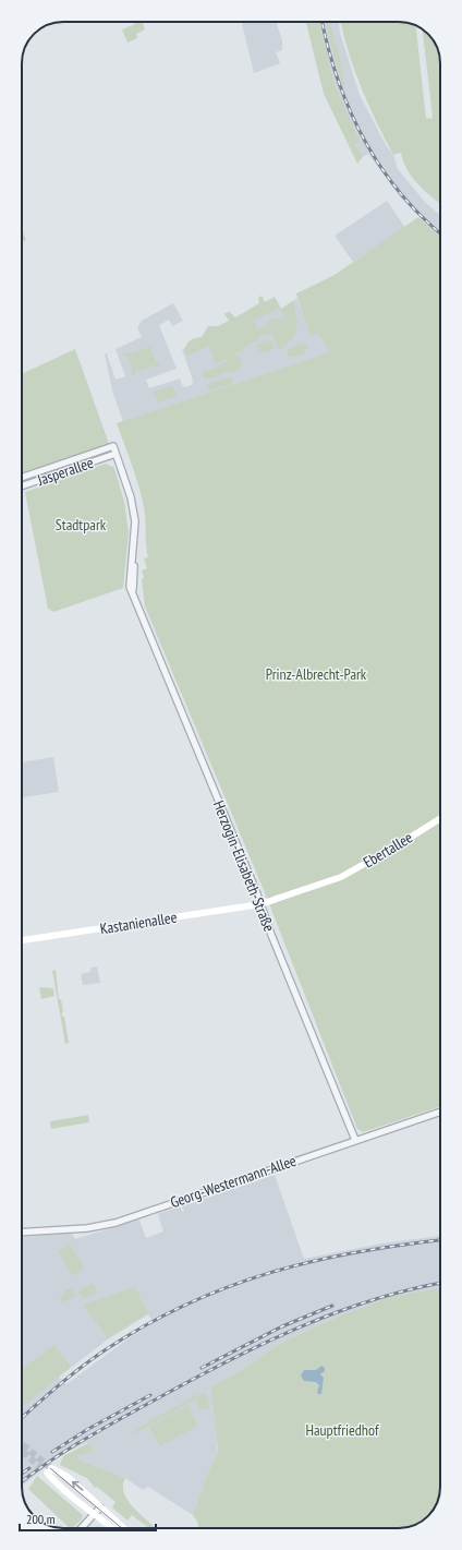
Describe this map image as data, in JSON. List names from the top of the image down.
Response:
{
  "streets": {
    "main road": ["Ebertallee", "Kastanienallee"],
    "street": ["Jasperallee", "Herzogin-Elisabeth-Straße", "Georg-Westermann-Allee"]
  },
  "crossings": [
    ["Jasperallee", "Herzogin-Elisabeth-Straße"],
    ["Ebertallee", "Herzogin-Elisabeth-Straße"],
    ["Ebertallee", "Kastanienallee"],
    ["Herzogin-Elisabeth-Straße", "Kastanienallee"],
    ["Herzogin-Elisabeth-Straße", "Georg-Westermann-Allee"]
  ],
  "parks": ["Stadtpark", "Prinz-Albrecht-Park", "Hauptfriedhof"],
  "scale_bar": "200 m"
}
